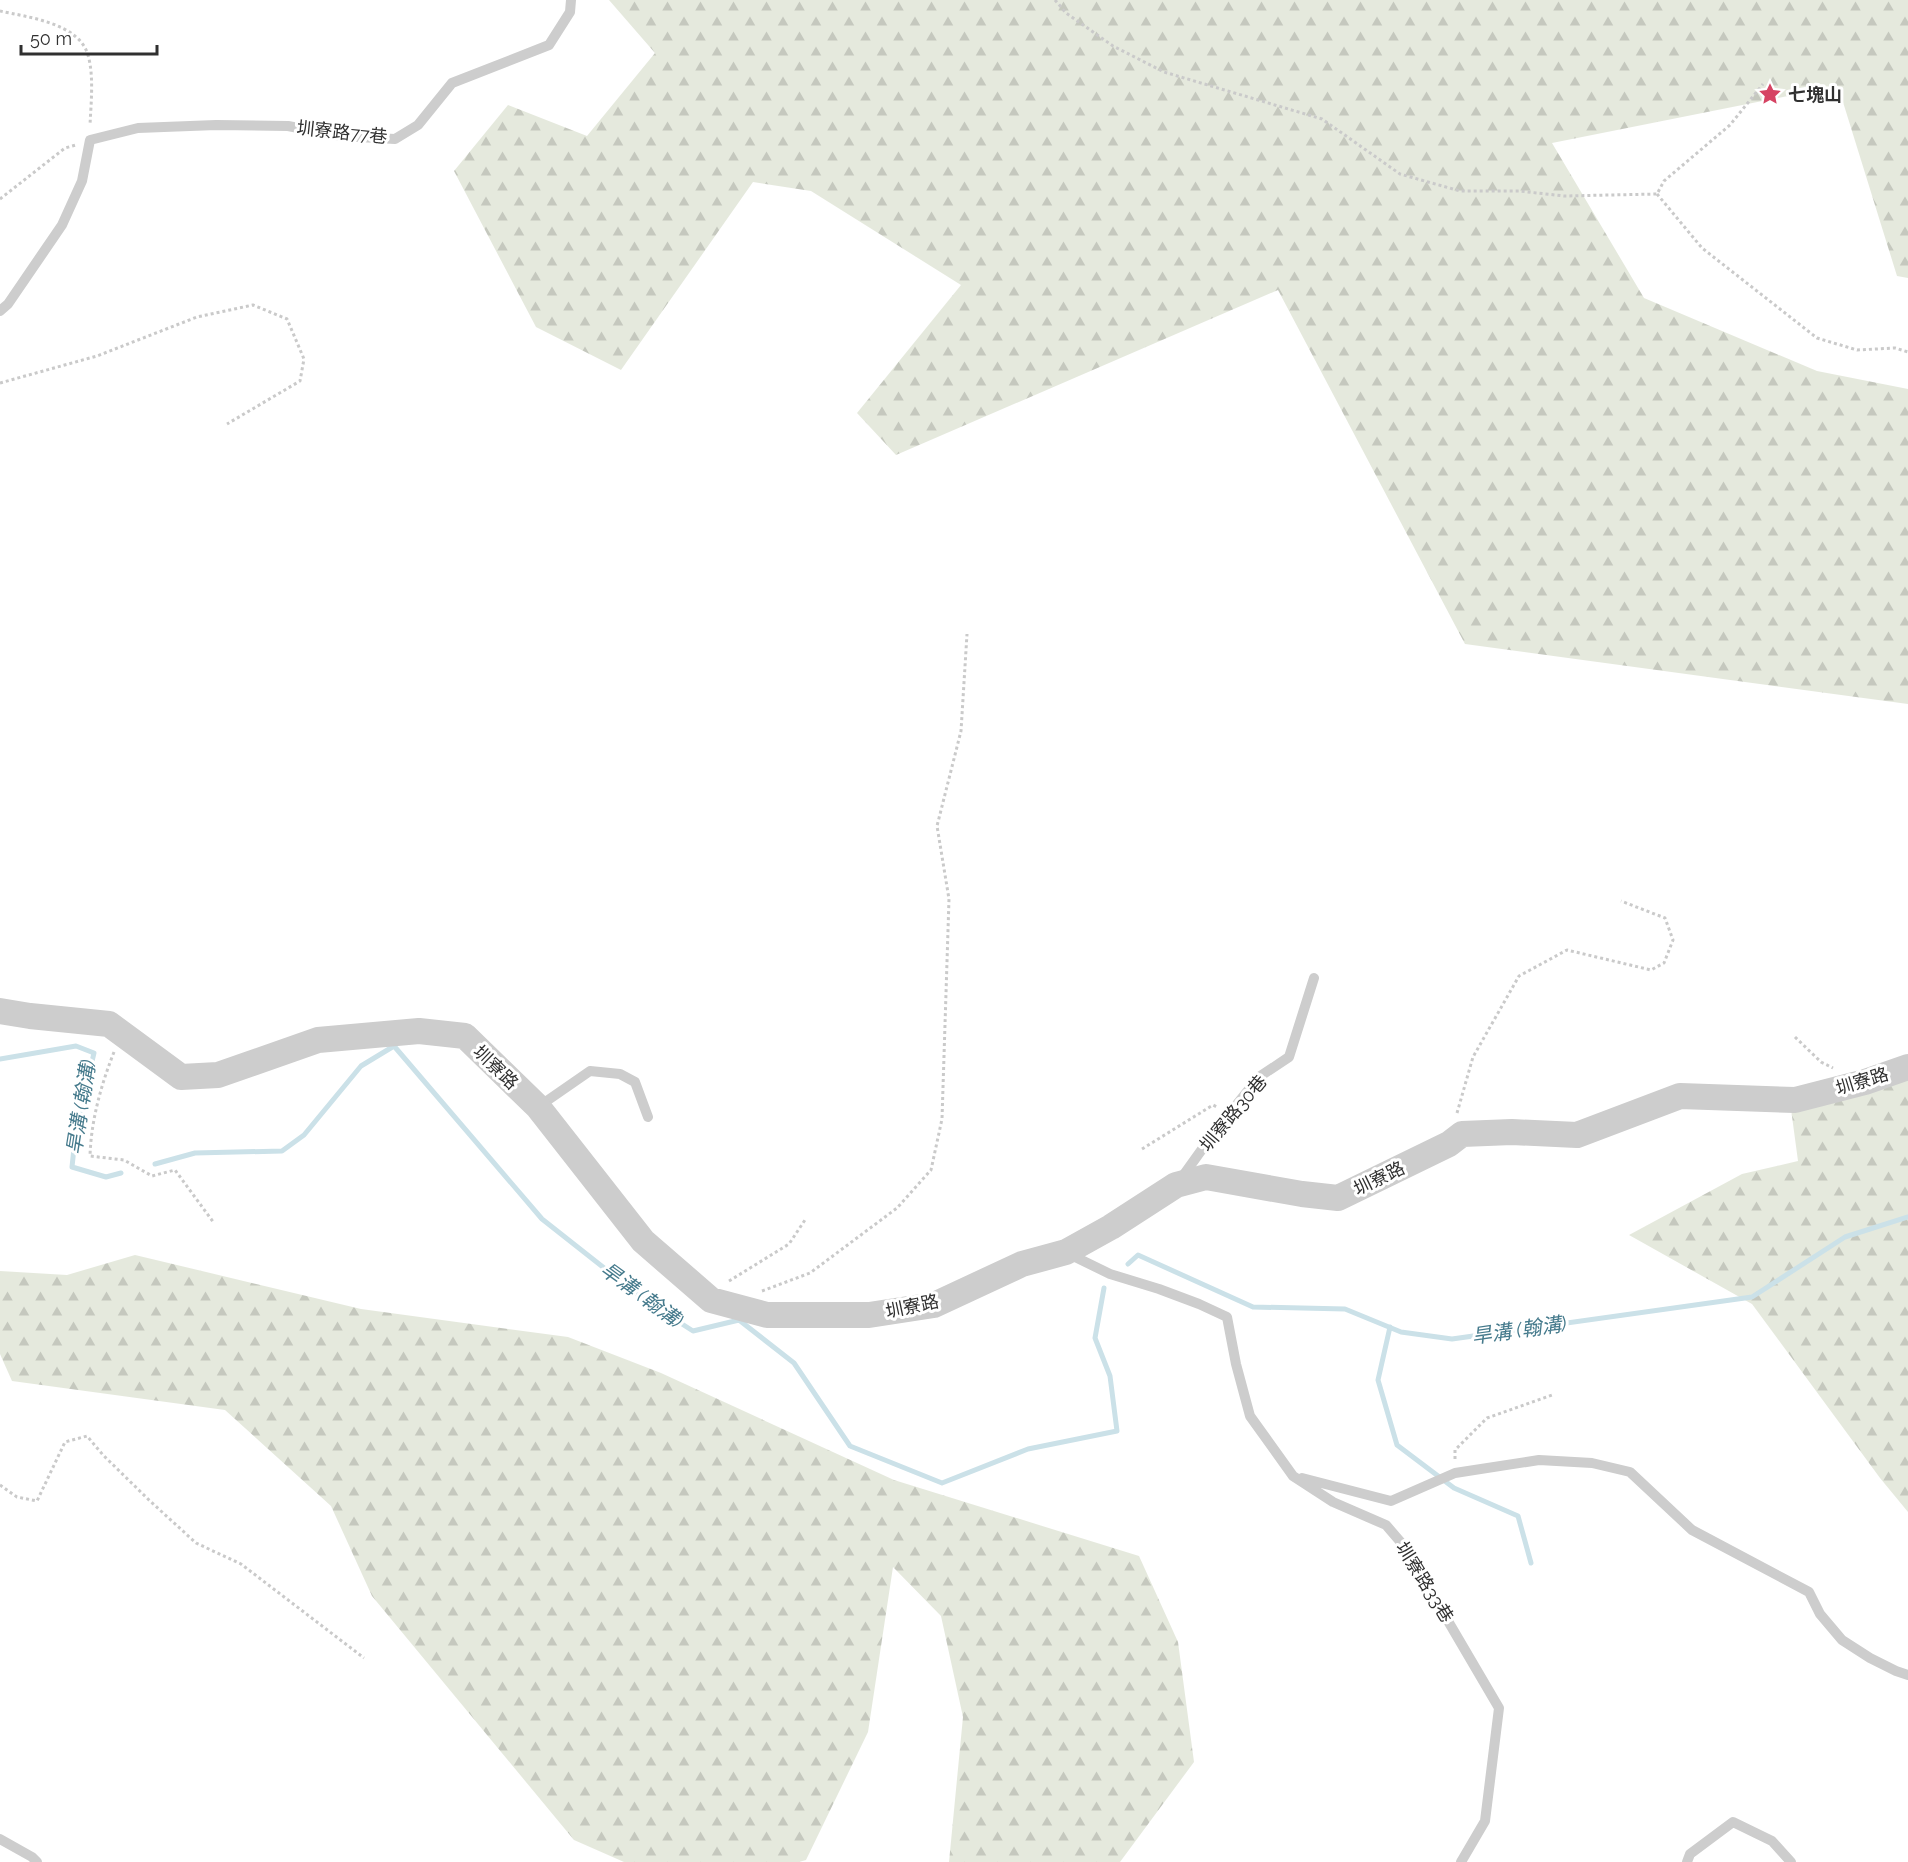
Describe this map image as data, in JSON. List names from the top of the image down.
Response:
{
  "streets": {
    "street": ["圳寮路"],
    "lane": ["圳寮路77巷", "圳寮路30巷", "圳寮路33巷"]
  },
  "crossings": [
    ["圳寮路", "圳寮路30巷"],
    ["圳寮路", "圳寮路33巷"]
  ],
  "water": ["旱溝 (翰溝)"],
  "places": {
    "place": ["七塊山"]
  },
  "scale_bar": "50 m"
}
